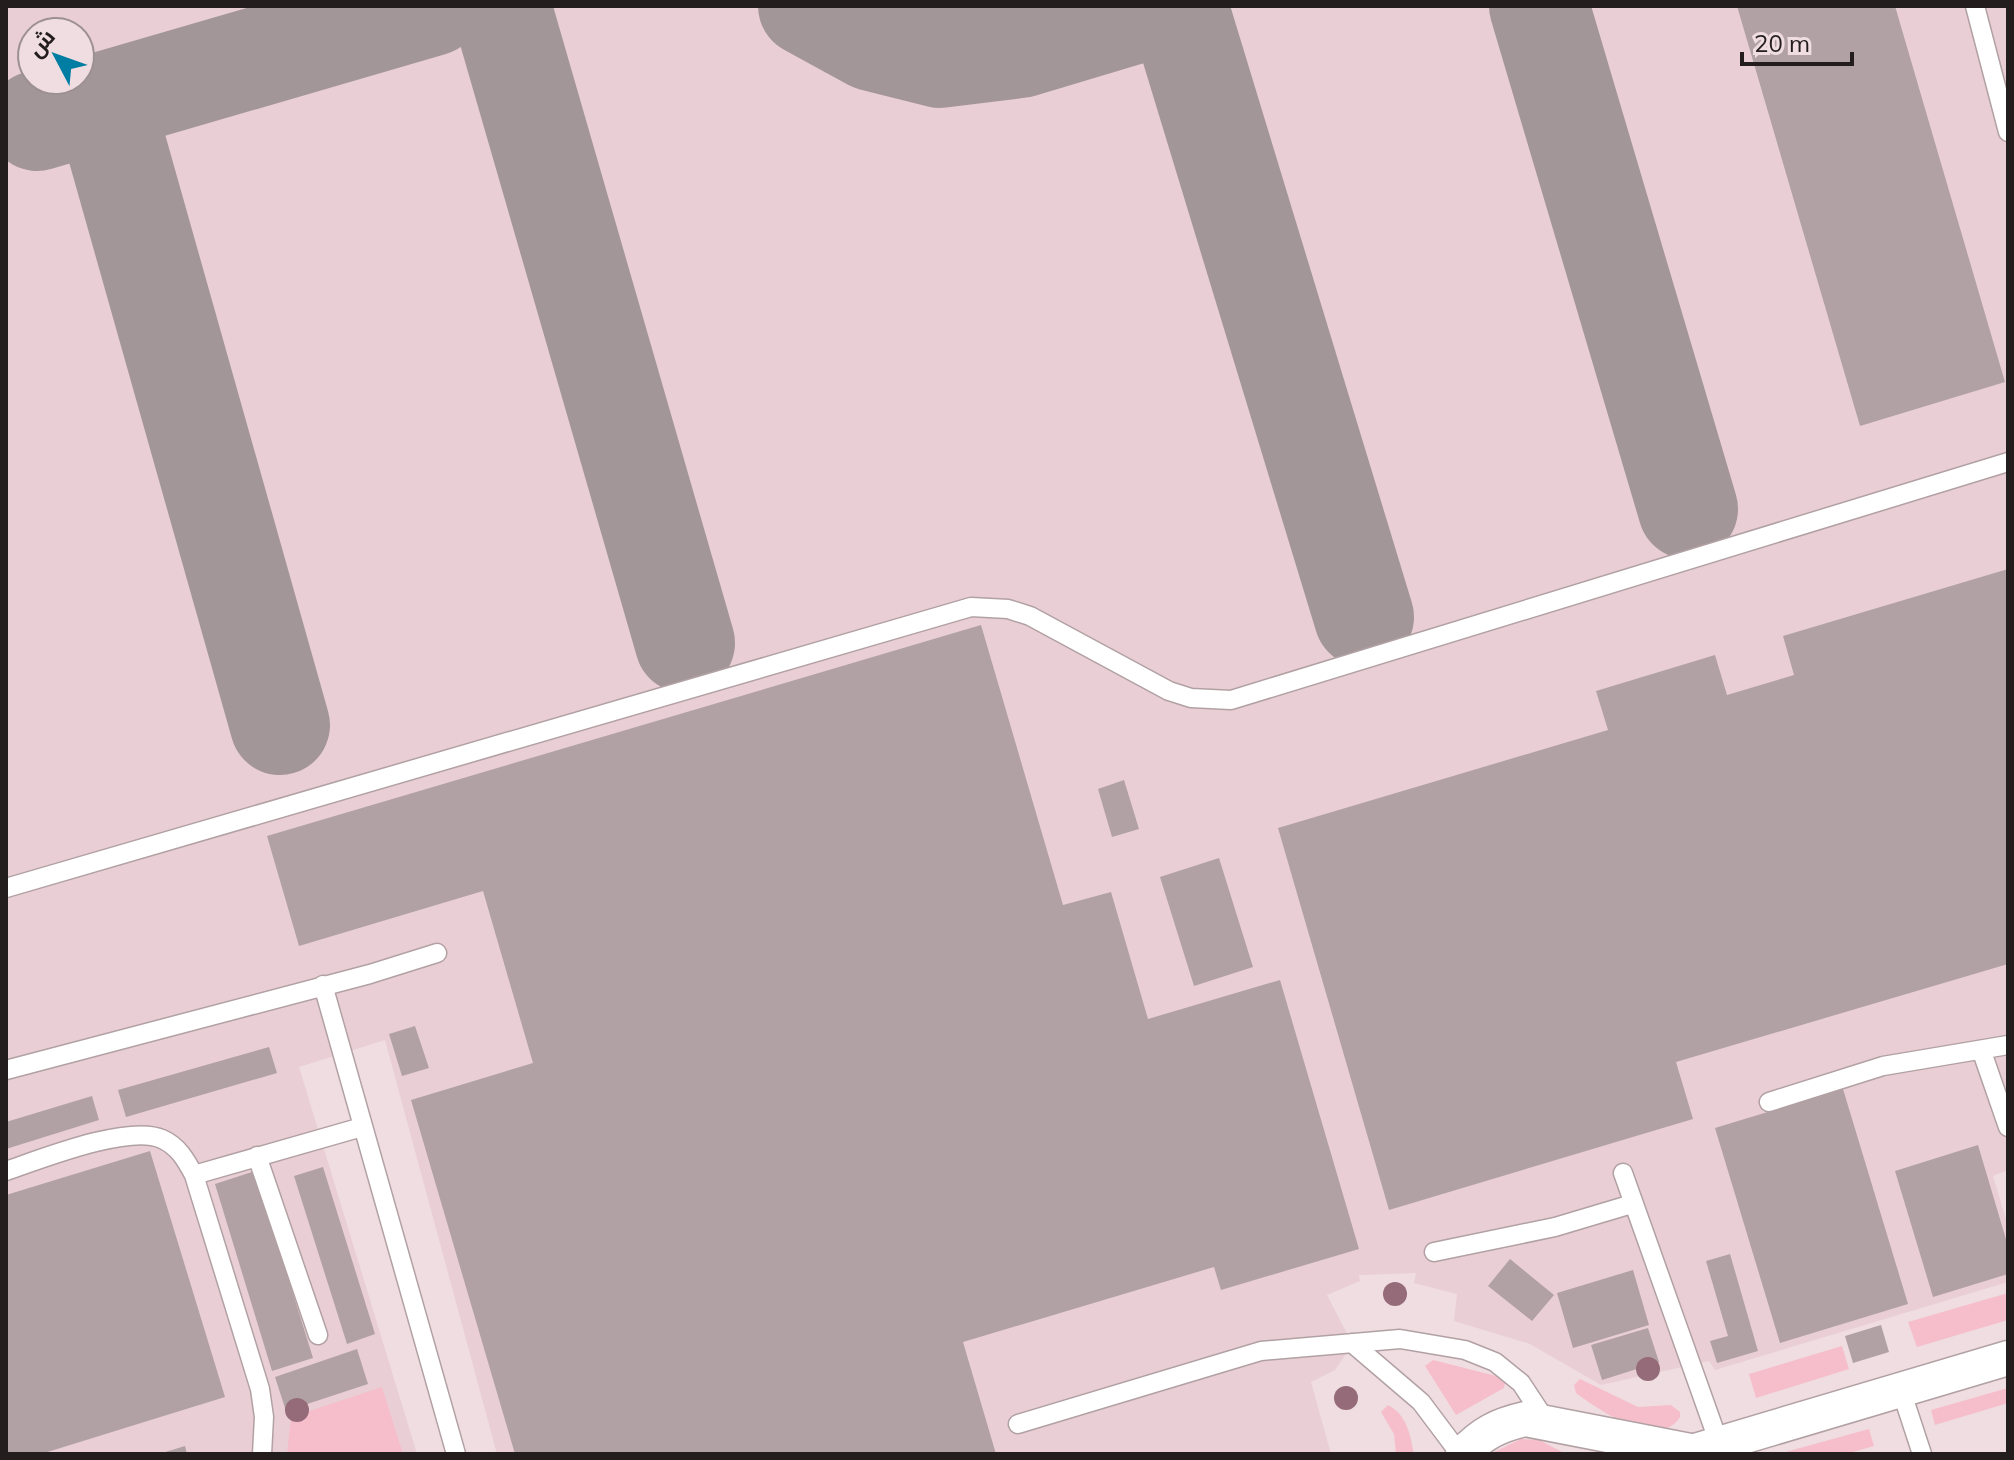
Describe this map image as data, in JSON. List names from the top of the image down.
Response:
{
  "scale_bar": "20 m",
  "north": "top left"
}
